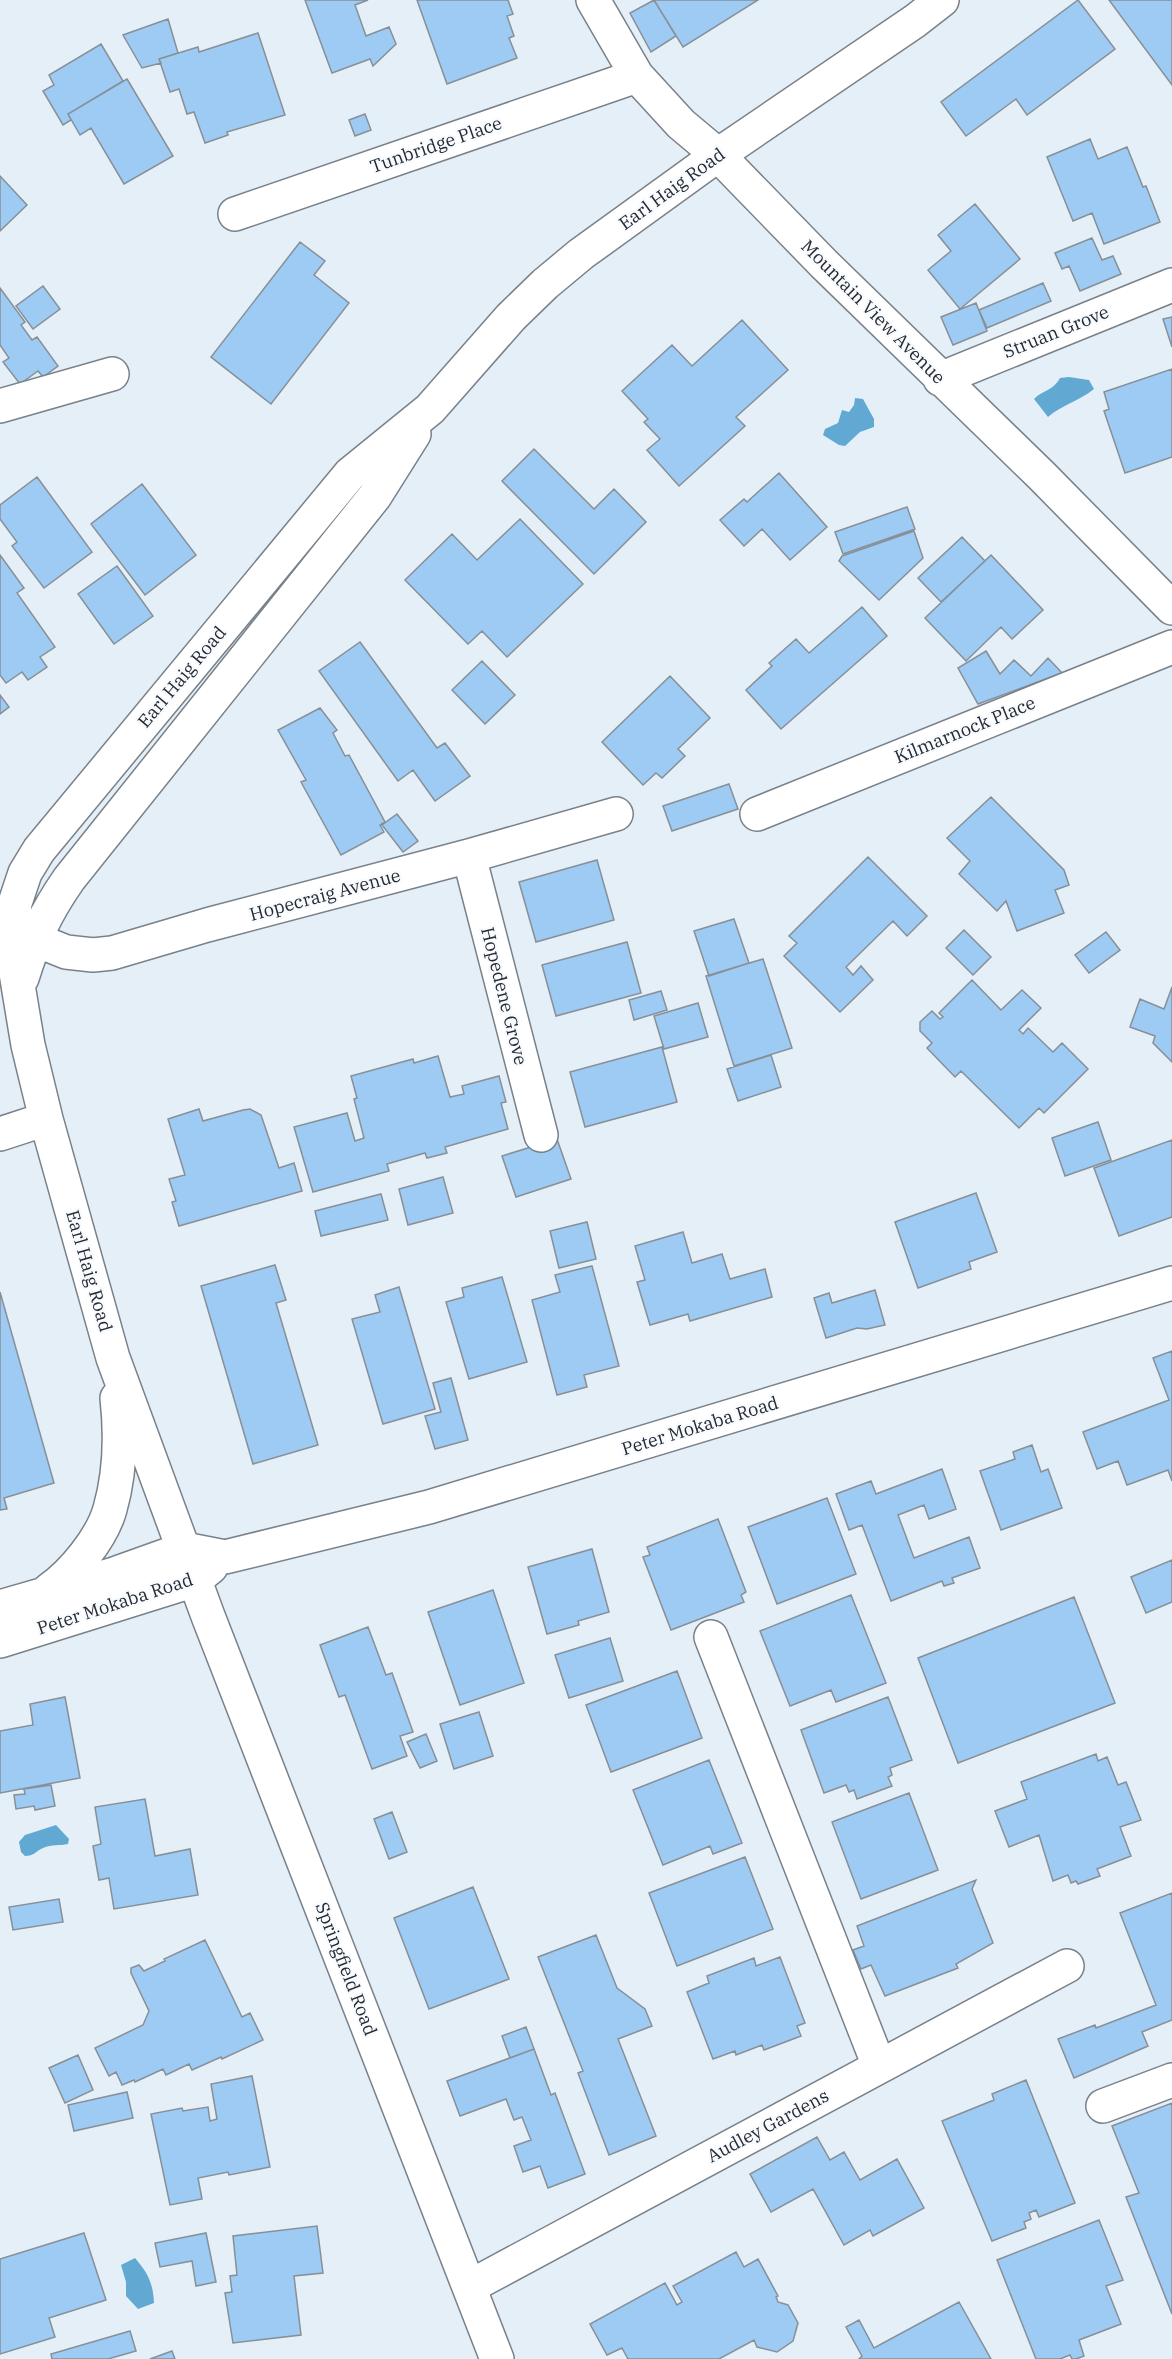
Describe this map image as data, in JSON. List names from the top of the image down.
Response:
{
  "streets": {
    "street": [
      "Tunbridge Place",
      "Earl Haig Road",
      "Mountain View Avenue",
      "Struan Grove",
      "Kilmarnock Place",
      "Hopecraig Avenue",
      "Hopedene Grove",
      "Peter Mokaba Road",
      "Springfield Road",
      "Audley Gardens"
    ]
  },
  "crossings": [
    ["Tunbridge Place", "Mountain View Avenue"],
    ["Earl Haig Road", "Mountain View Avenue"],
    ["Earl Haig Road", "Hopecraig Avenue"],
    ["Earl Haig Road", "Peter Mokaba Road"],
    ["Earl Haig Road", "Springfield Road"],
    ["Mountain View Avenue", "Struan Grove"],
    ["Hopecraig Avenue", "Hopedene Grove"],
    ["Peter Mokaba Road", "Springfield Road"],
    ["Springfield Road", "Audley Gardens"]
  ]
}
